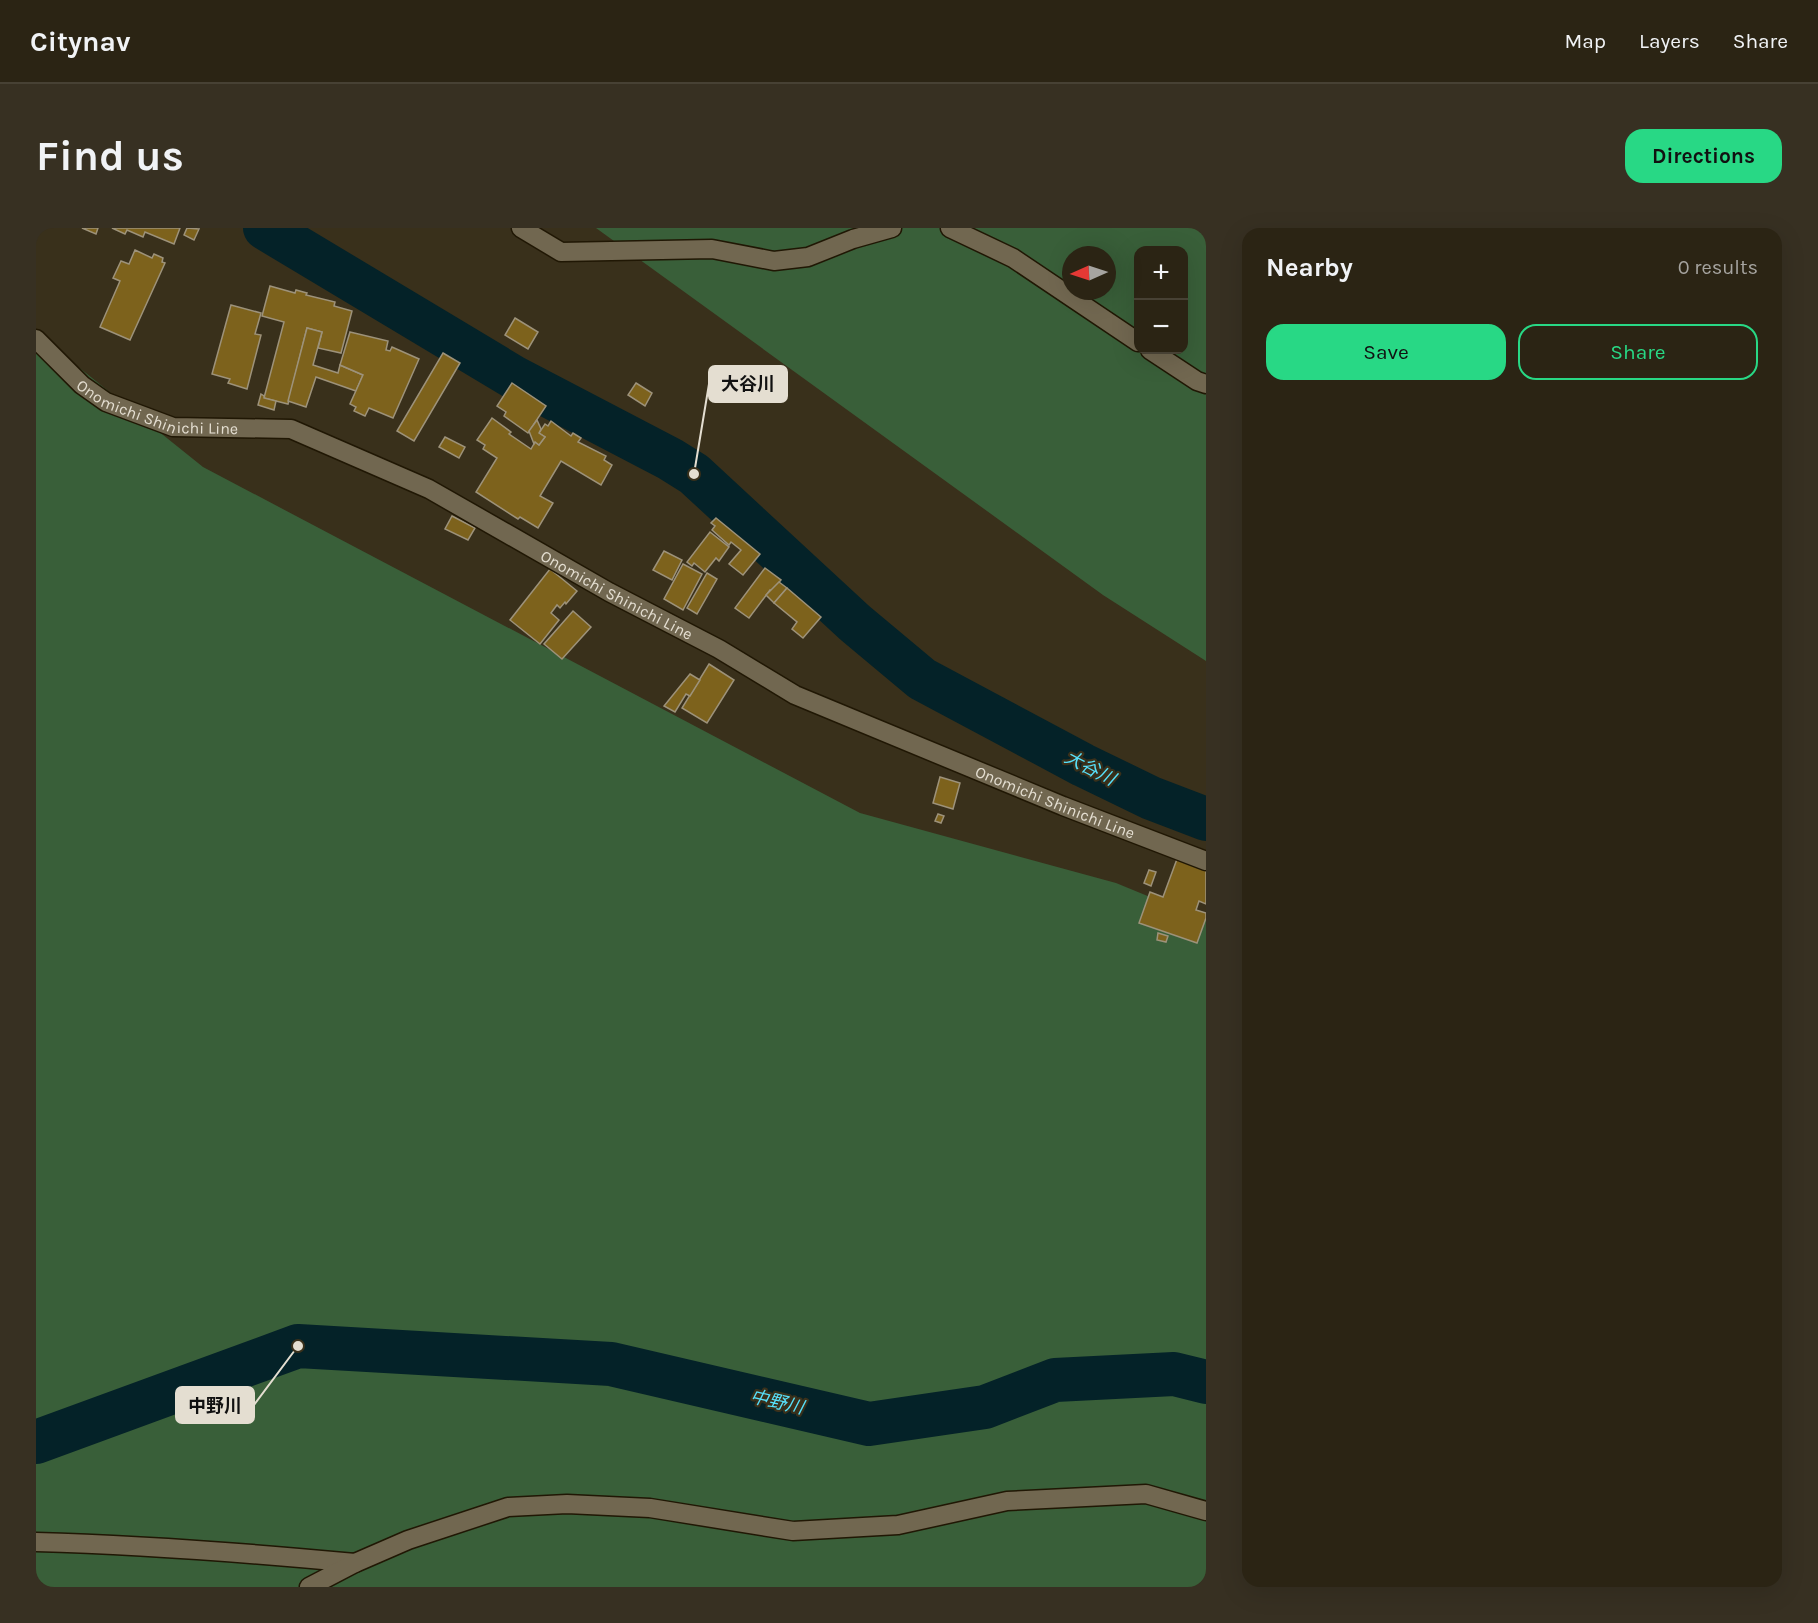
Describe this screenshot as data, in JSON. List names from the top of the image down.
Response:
{
  "streets": {
    "street": ["Onomichi Shinichi Line"]
  },
  "water": ["大谷川", "中野川"],
  "places": ["大谷川", "中野川"],
  "north": "left",
  "page": {
    "header": "Citynav",
    "nav": ["Map", "Layers", "Share"],
    "buttons": [
      "Directions",
      ["Save", "Share"]
    ],
    "title": "Find us",
    "heading": ["Nearby", "0 results"],
    "map_buttons": ["+", "−"]
  }
}
